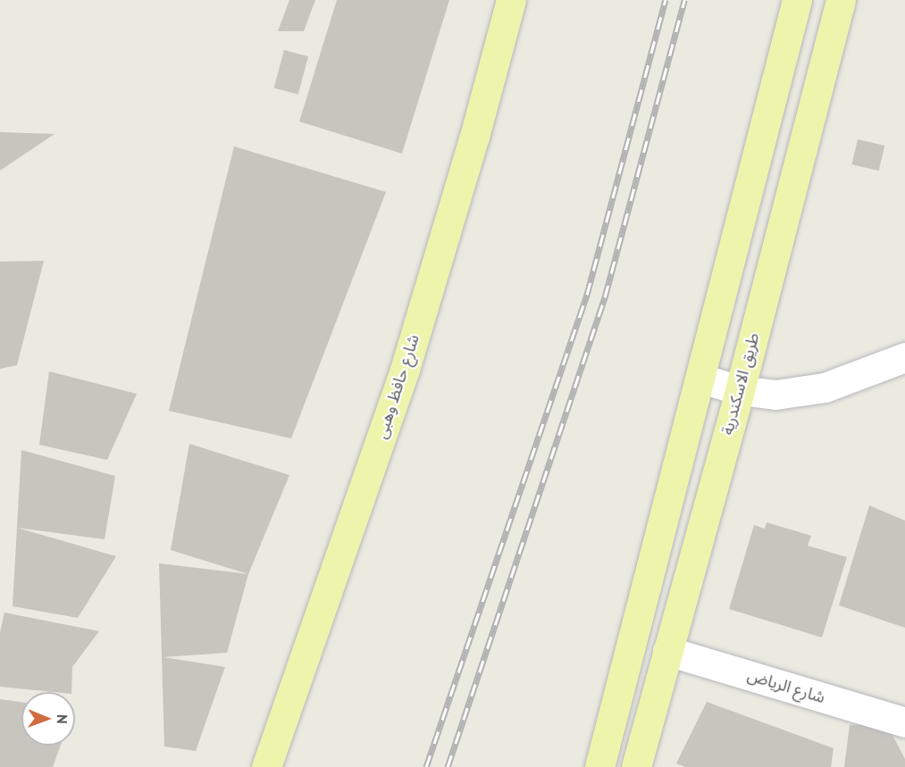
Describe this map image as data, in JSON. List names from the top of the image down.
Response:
{
  "streets": {
    "main road": ["طريق الاسكندرية", "شارع حافظ وهبى"],
    "street": ["شارع الرياض"]
  },
  "crossings": [
    ["طريق الاسكندرية", "شارع الرياض"]
  ],
  "north": "right"
}
